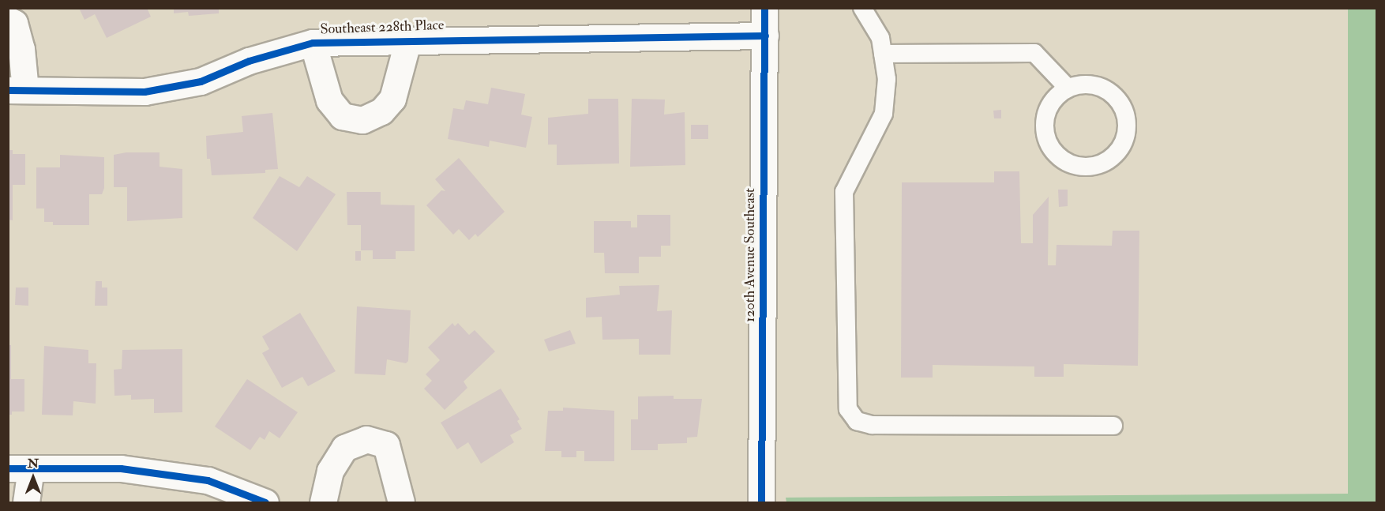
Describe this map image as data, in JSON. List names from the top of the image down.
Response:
{
  "streets": {
    "street": ["Southeast 228th Place", "120th Avenue Southeast"]
  },
  "crossings": [
    ["Southeast 228th Place", "120th Avenue Southeast"]
  ],
  "north": "top"
}
